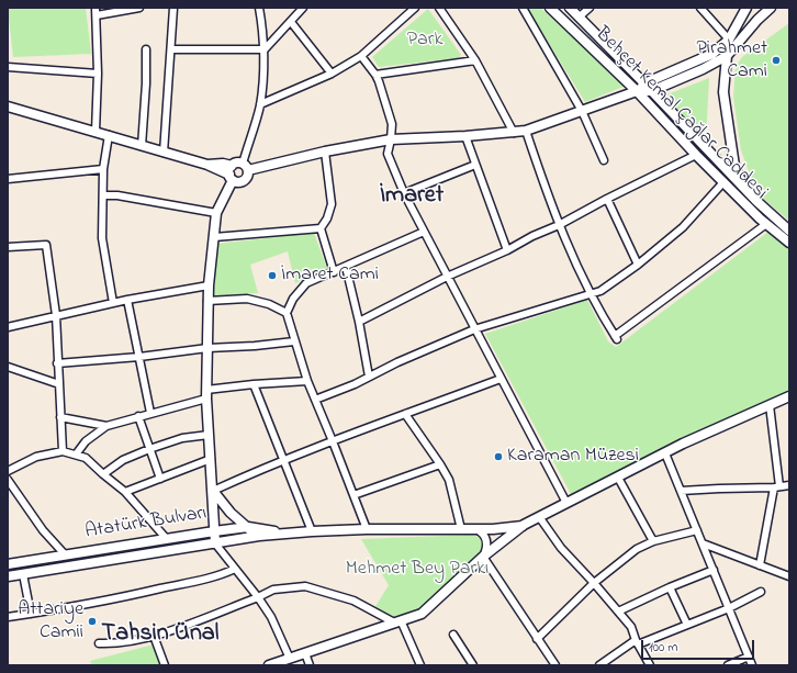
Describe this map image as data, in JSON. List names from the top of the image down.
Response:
{
  "streets": {
    "main road": ["Behçet Kemal Çağlar Caddesi", "Atatürk Bulvarı"]
  },
  "districts": ["İmaret", "Tahsin Ünal"],
  "parks": ["Park", "Mehmet Bey Parkı"],
  "places": [
    "Pirahmet Cami",
    "İmaret Cami",
    "Karaman Müzesi",
    "Attariye Camii"
  ],
  "scale_bar": "100 m"
}
